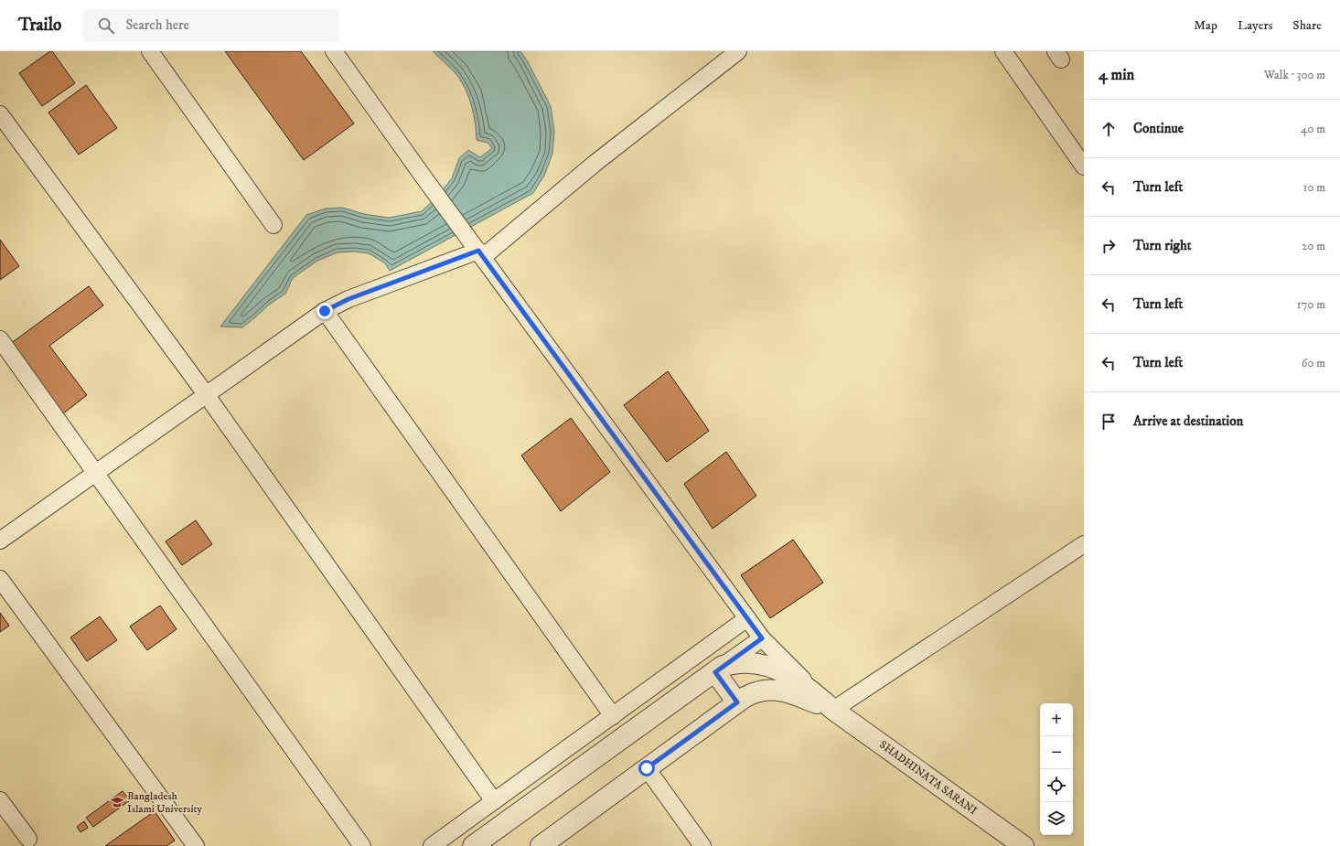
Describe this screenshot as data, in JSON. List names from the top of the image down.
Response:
{
  "streets": {
    "street": ["SHADHINATA SARANI"]
  },
  "places": {
    "school or university": ["Bangladesh Islami University"]
  },
  "page": {
    "header": "Trailo",
    "search": "Search here",
    "nav": ["Map", "Layers", "Share"],
    "heading": ["4 min", "Walk · 300 m"],
    "list": [
      ["Continue", "40 m"],
      ["Turn left", "10 m"],
      ["Turn right", "20 m"],
      ["Turn left", "170 m"],
      ["Turn left", "60 m"],
      "Arrive at destination"
    ],
    "map_buttons": ["+", "−"]
  }
}
